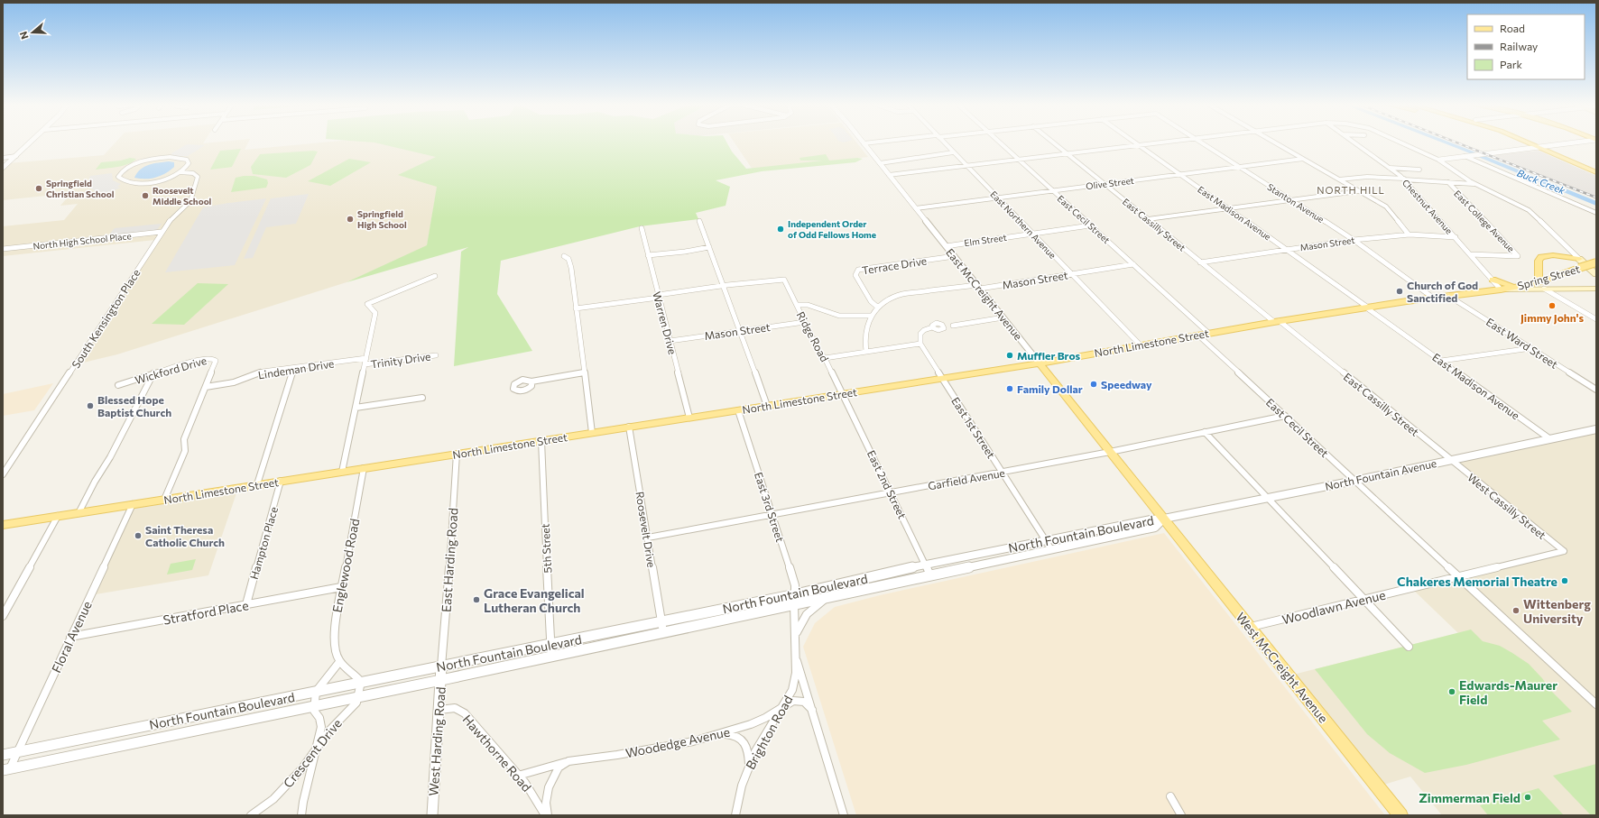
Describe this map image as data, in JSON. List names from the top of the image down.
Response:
{
  "streets": {
    "main road": [
      "Spring Street",
      "East McCreight Avenue",
      "North Limestone Street",
      "West McCreight Avenue"
    ],
    "street": [
      "Olive Street",
      "Stanton Avenue",
      "Chestnut Avenue",
      "East Madison Avenue",
      "East Cecil Street",
      "East College Avenue",
      "East Northern Avenue",
      "East Cassilly Street",
      "Elm Street",
      "North High School Place",
      "Mason Street",
      "Terrace Drive",
      "South Kensington Place",
      "Warren Drive",
      "Ridge Road",
      "East Ward Street",
      "Trinity Drive",
      "Lindeman Drive",
      "Wickford Drive",
      "East 1st Street",
      "North Fountain Avenue",
      "Garfield Avenue",
      "East 2nd Street",
      "West Cassilly Street",
      "East 3rd Street",
      "Roosevelt Drive",
      "North Fountain Boulevard",
      "Hampton Place",
      "5th Street",
      "East Harding Road",
      "Englewood Road",
      "Woodlawn Avenue",
      "Stratford Place",
      "Floral Avenue",
      "Brighton Road",
      "West Harding Road",
      "Woodedge Avenue",
      "Crescent Drive",
      "Hawthorne Road"
    ]
  },
  "crossings": [
    ["Olive Street", "Stanton Avenue"],
    ["Olive Street", "East Madison Avenue"],
    ["Olive Street", "East Cecil Street"],
    ["Olive Street", "East Northern Avenue"],
    ["Olive Street", "East Cassilly Street"],
    ["Olive Street", "East McCreight Avenue"],
    ["Stanton Avenue", "Mason Street"],
    ["Stanton Avenue", "North Limestone Street"],
    ["Chestnut Avenue", "East College Avenue"],
    ["Chestnut Avenue", "Mason Street"],
    ["Chestnut Avenue", "Spring Street"],
    ["Chestnut Avenue", "North Limestone Street"],
    ["East Madison Avenue", "Mason Street"],
    ["East Madison Avenue", "North Limestone Street"],
    ["East Madison Avenue", "North Fountain Avenue"],
    ["East Cecil Street", "Elm Street"],
    ["East Cecil Street", "Mason Street"],
    ["East Cecil Street", "North Limestone Street"],
    ["East Cecil Street", "North Fountain Avenue"],
    ["East Cecil Street", "Garfield Avenue"],
    ["East Cecil Street", "Woodlawn Avenue"],
    ["East Northern Avenue", "Elm Street"],
    ["East Northern Avenue", "Mason Street"],
    ["East Northern Avenue", "North Limestone Street"],
    ["East Cassilly Street", "Mason Street"],
    ["East Cassilly Street", "North Limestone Street"],
    ["East Cassilly Street", "North Fountain Avenue"],
    ["East Cassilly Street", "West Cassilly Street"],
    ["Elm Street", "East McCreight Avenue"],
    ["North High School Place", "South Kensington Place"],
    ["Mason Street", "Terrace Drive"],
    ["Mason Street", "East McCreight Avenue"],
    ["Mason Street", "Warren Drive"],
    ["Mason Street", "Ridge Road"],
    ["Terrace Drive", "East McCreight Avenue"],
    ["Spring Street", "North Limestone Street"],
    ["East McCreight Avenue", "North Limestone Street"],
    ["East McCreight Avenue", "North Fountain Avenue"],
    ["East McCreight Avenue", "Garfield Avenue"],
    ["East McCreight Avenue", "North Fountain Boulevard"],
    ["East McCreight Avenue", "West McCreight Avenue"],
    ["Warren Drive", "North Limestone Street"],
    ["Ridge Road", "North Limestone Street"],
    ["Ridge Road", "East 2nd Street"],
    ["North Limestone Street", "East Ward Street"],
    ["North Limestone Street", "East 1st Street"],
    ["North Limestone Street", "East 2nd Street"],
    ["North Limestone Street", "East 3rd Street"],
    ["North Limestone Street", "Roosevelt Drive"],
    ["North Limestone Street", "Hampton Place"],
    ["North Limestone Street", "5th Street"],
    ["North Limestone Street", "East Harding Road"],
    ["North Limestone Street", "Englewood Road"],
    ["North Limestone Street", "Floral Avenue"],
    ["Lindeman Drive", "Wickford Drive"],
    ["East 1st Street", "Garfield Avenue"],
    ["East 1st Street", "North Fountain Boulevard"],
    ["North Fountain Avenue", "West Cassilly Street"],
    ["North Fountain Avenue", "North Fountain Boulevard"],
    ["North Fountain Avenue", "West McCreight Avenue"],
    ["Garfield Avenue", "East 2nd Street"],
    ["Garfield Avenue", "East 3rd Street"],
    ["Garfield Avenue", "Roosevelt Drive"],
    ["East 2nd Street", "North Fountain Boulevard"],
    ["West Cassilly Street", "Woodlawn Avenue"],
    ["East 3rd Street", "North Fountain Boulevard"],
    ["East 3rd Street", "Brighton Road"],
    ["Roosevelt Drive", "North Fountain Boulevard"],
    ["North Fountain Boulevard", "5th Street"],
    ["North Fountain Boulevard", "East Harding Road"],
    ["North Fountain Boulevard", "Floral Avenue"],
    ["North Fountain Boulevard", "West McCreight Avenue"],
    ["North Fountain Boulevard", "Brighton Road"],
    ["North Fountain Boulevard", "West Harding Road"],
    ["North Fountain Boulevard", "Crescent Drive"],
    ["Hampton Place", "Stratford Place"],
    ["East Harding Road", "West Harding Road"],
    ["Englewood Road", "Stratford Place"],
    ["Woodlawn Avenue", "West McCreight Avenue"],
    ["Stratford Place", "Floral Avenue"],
    ["Brighton Road", "Woodedge Avenue"],
    ["West Harding Road", "Hawthorne Road"],
    ["Woodedge Avenue", "Hawthorne Road"]
  ],
  "districts": ["NORTH HILL"],
  "water": ["Buck Creek"],
  "places": [
    "Springfield Christian School",
    "Roosevelt Middle School",
    "Springfield High School",
    "Independent Order of Odd Fellows Home",
    "Church of God Sanctified",
    "Jimmy John's",
    "Muffler Bros",
    "Speedway",
    "Family Dollar",
    "Blessed Hope Baptist Church",
    "Saint Theresa Catholic Church",
    "Chakeres Memorial Theatre",
    "Grace Evangelical Lutheran Church",
    "Wittenberg University",
    "Edwards-Maurer Field",
    "Zimmerman Field"
  ],
  "legend": ["Road", "Railway", "Park"],
  "north": "left"
}
